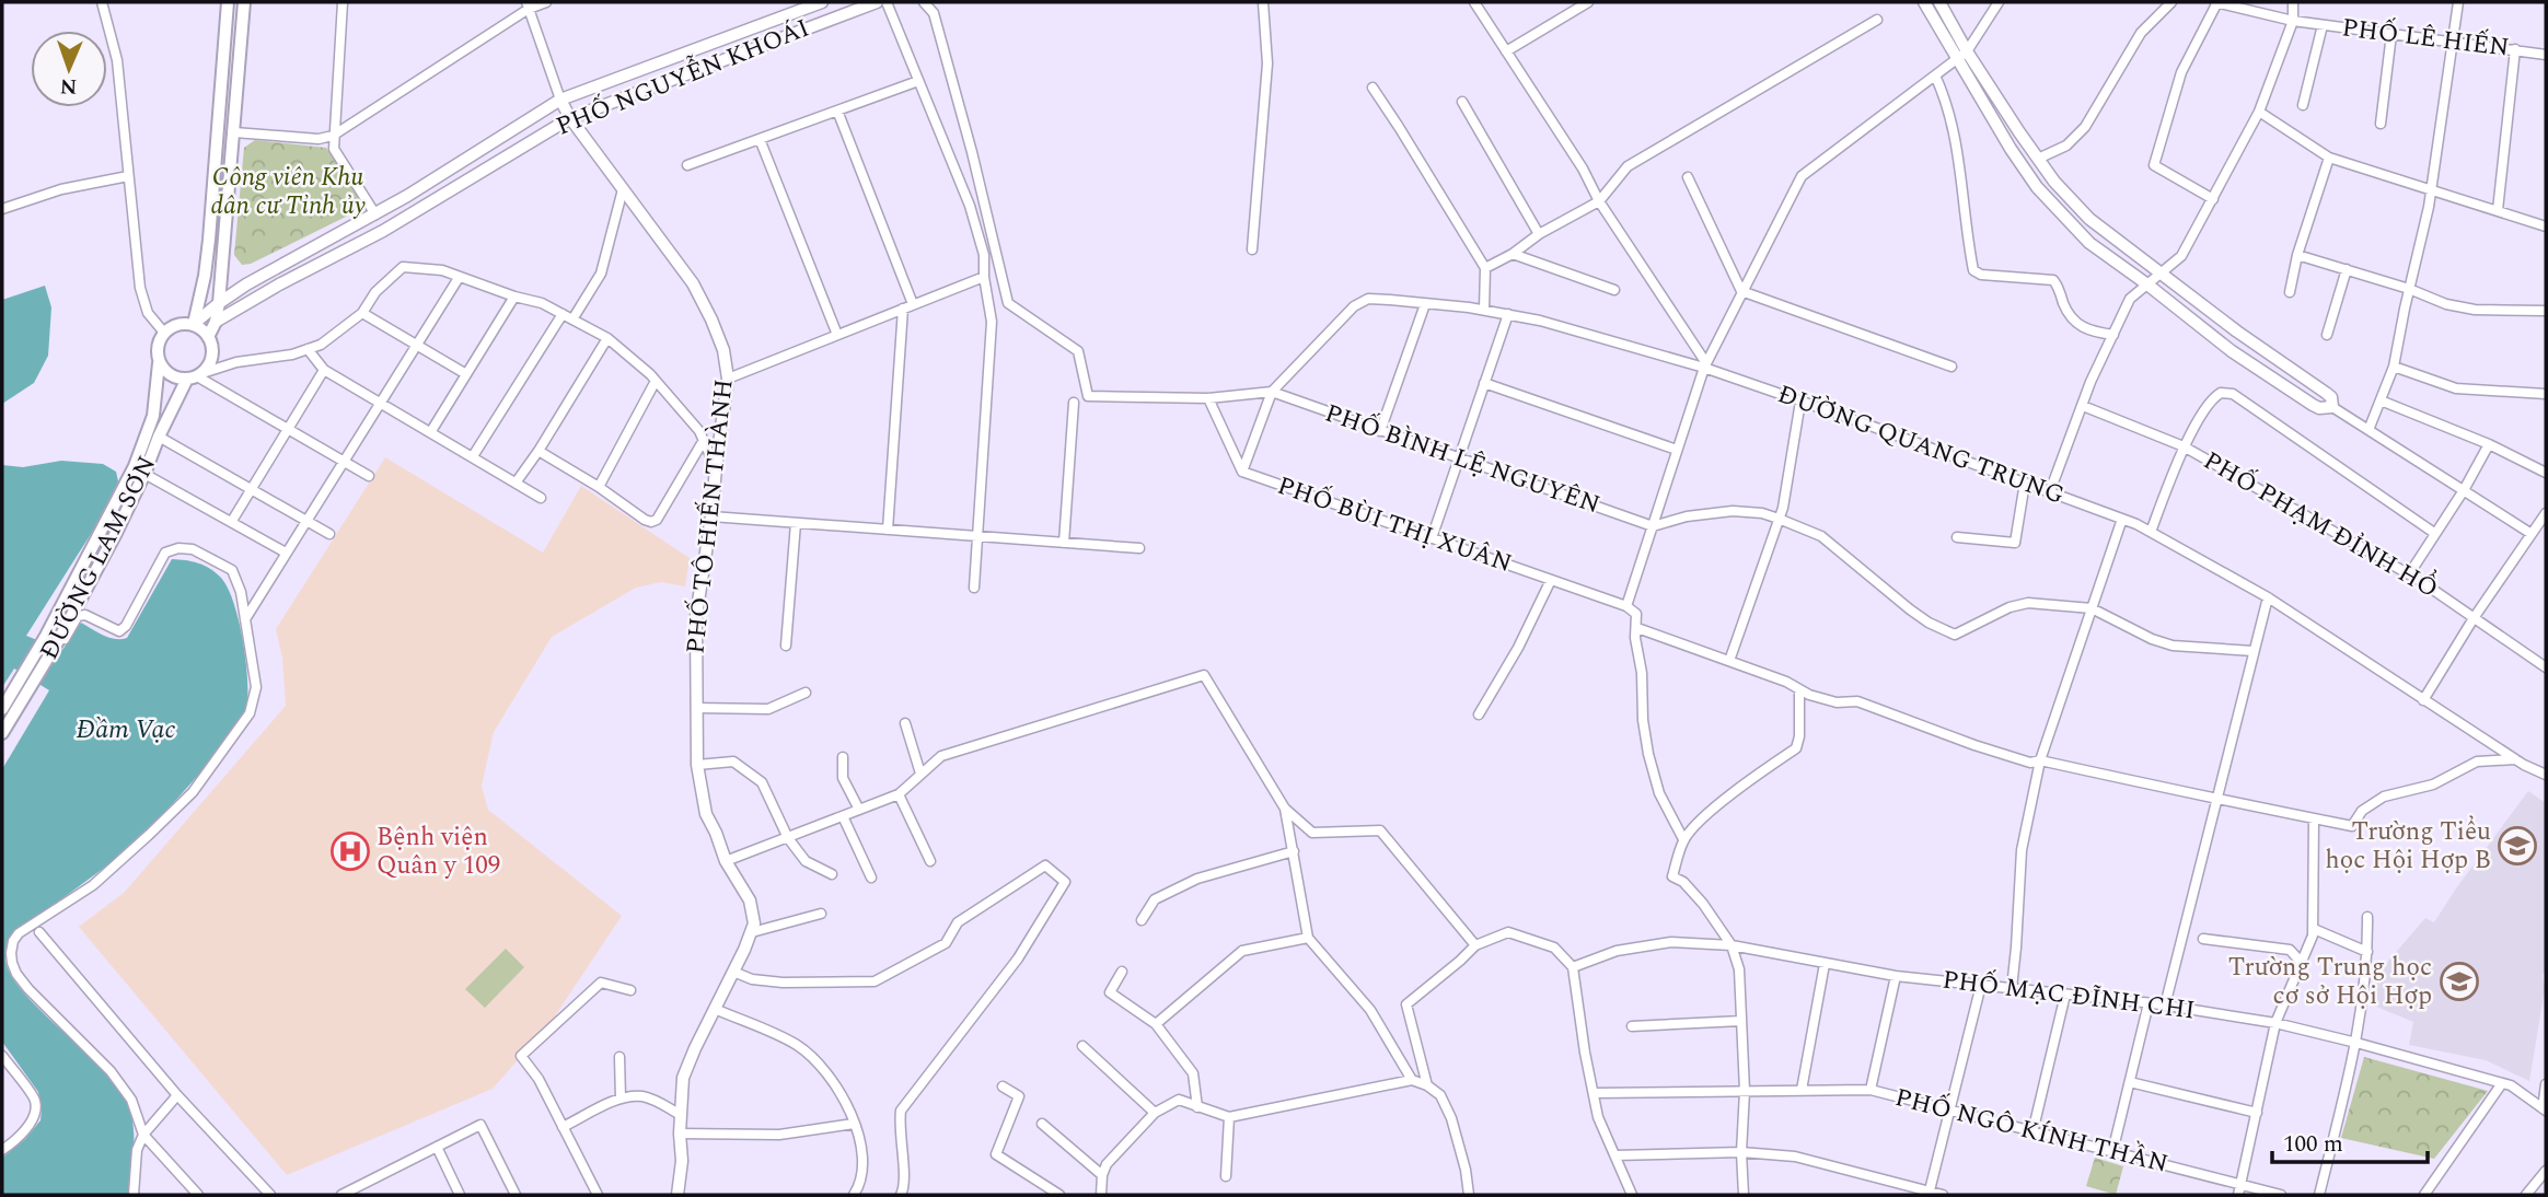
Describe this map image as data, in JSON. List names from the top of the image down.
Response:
{
  "streets": {
    "main road": ["ĐƯỜNG LAM SƠN"],
    "street": [
      "PHỐ LÊ HIẾN",
      "PHỐ NGUYỄN KHOÁI",
      "ĐƯỜNG QUANG TRUNG",
      "PHỐ BÌNH LỆ NGUYÊN",
      "PHỐ TÔ HIẾN THÀNH",
      "PHỐ BÙI THỊ XUÂN",
      "PHỐ PHẠM ĐỈNH HỔ",
      "PHỐ MẠC ĐĨNH CHI",
      "PHỐ NGÔ KÍNH THẦN"
    ]
  },
  "crossings": [
    ["PHỐ NGUYỄN KHOÁI", "PHỐ TÔ HIẾN THÀNH"],
    ["PHỐ NGUYỄN KHOÁI", "ĐƯỜNG LAM SƠN"],
    ["ĐƯỜNG QUANG TRUNG", "PHỐ BÌNH LỆ NGUYÊN"]
  ],
  "water": ["Đầm Vạc"],
  "parks": ["Công viên Khu dân cư Tỉnh ủy"],
  "places": {
    "school or university": ["Trường Tiểu học Hội Hợp B", "Trường Trung học cơ sở Hội Hợp"],
    "hospital": ["Bệnh viện Quân y 109"]
  },
  "scale_bar": "100 m",
  "north": "bottom"
}
